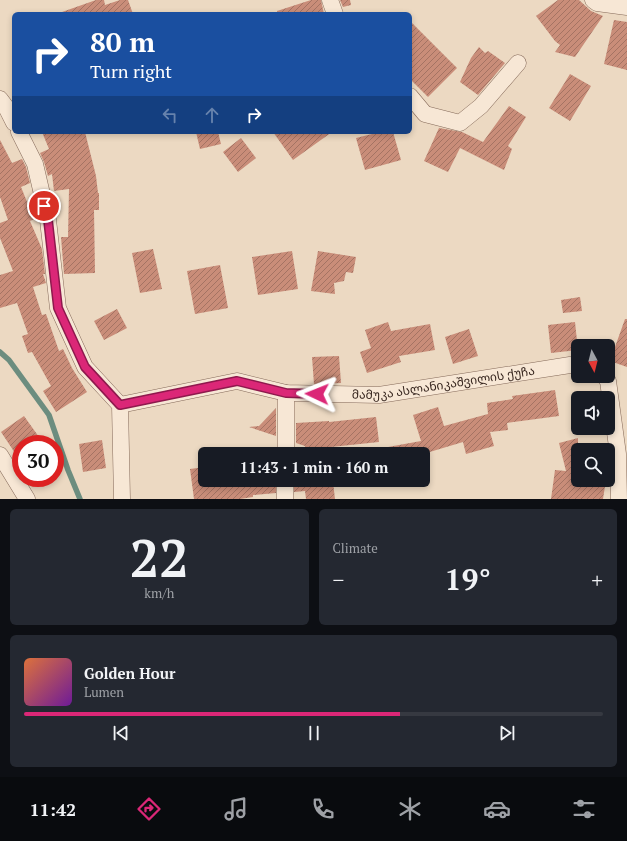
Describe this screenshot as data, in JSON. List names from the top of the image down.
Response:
{
  "streets": {
    "street": ["მამუკა ასლანიკაშვილის ქუჩა"]
  },
  "north": "bottom",
  "page": {
    "turn": ["80 m", "Turn right"],
    "limit": "30",
    "trip": "11:43 · 1 min · 160 m",
    "tile": [
      ["22", "km/h"],
      "Climate"
    ],
    "heat": ["−", "19°", "+"],
    "song": ["Golden Hour", "Lumen"],
    "tabs": "11:42"
  }
}
